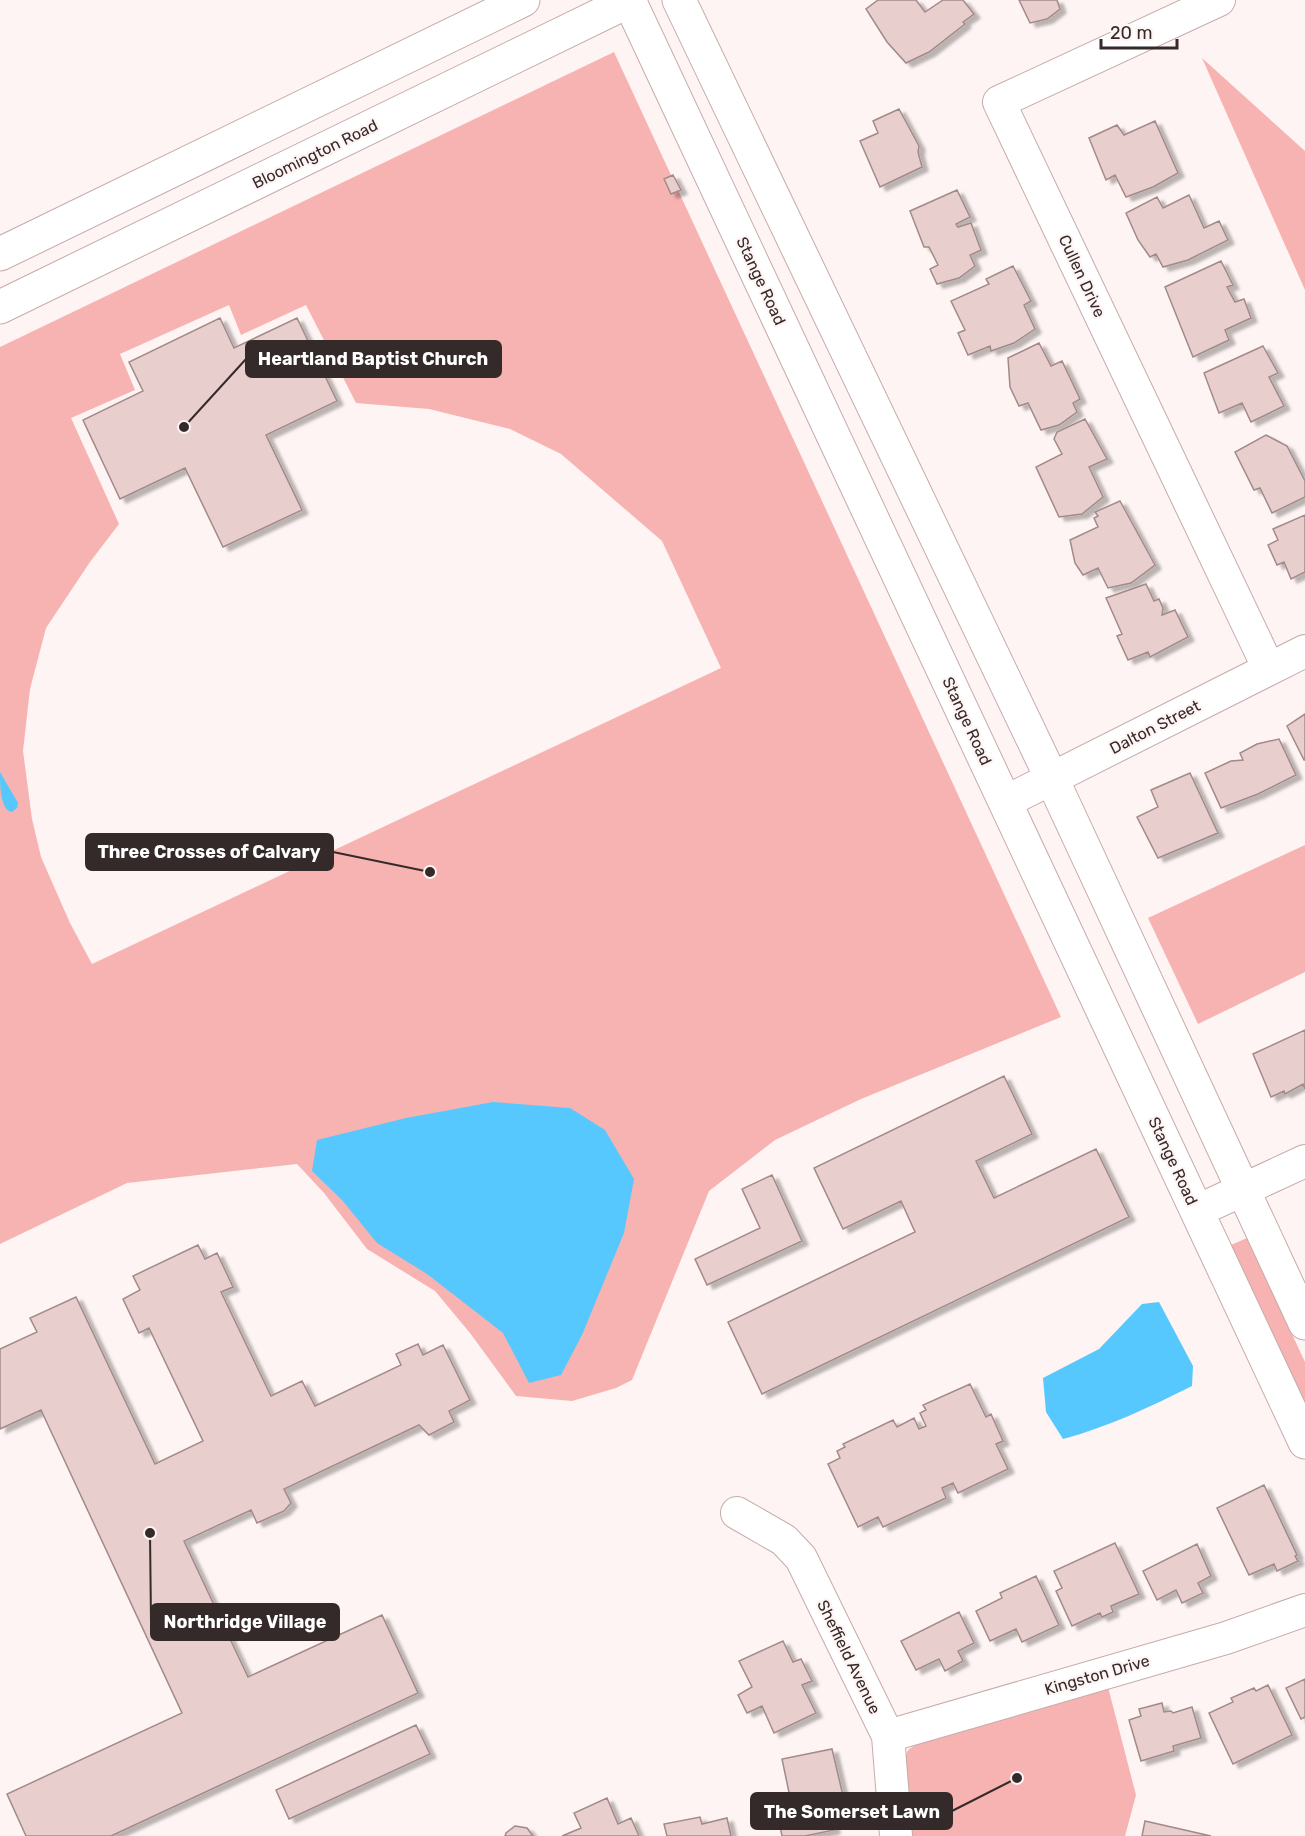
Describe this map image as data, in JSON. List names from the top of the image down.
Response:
{
  "streets": {
    "main road": ["Bloomington Road", "Stange Road"],
    "street": [
      "Cullen Drive",
      "Dalton Street",
      "Sheffield Avenue",
      "Kingston Drive"
    ]
  },
  "crossings": [
    ["Bloomington Road", "Stange Road"],
    ["Cullen Drive", "Dalton Street"],
    ["Stange Road", "Dalton Street"],
    ["Sheffield Avenue", "Kingston Drive"]
  ],
  "places": [
    "Heartland Baptist Church",
    "Three Crosses of Calvary",
    "Northridge Village",
    "The Somerset Lawn"
  ],
  "scale_bar": "20 m"
}
